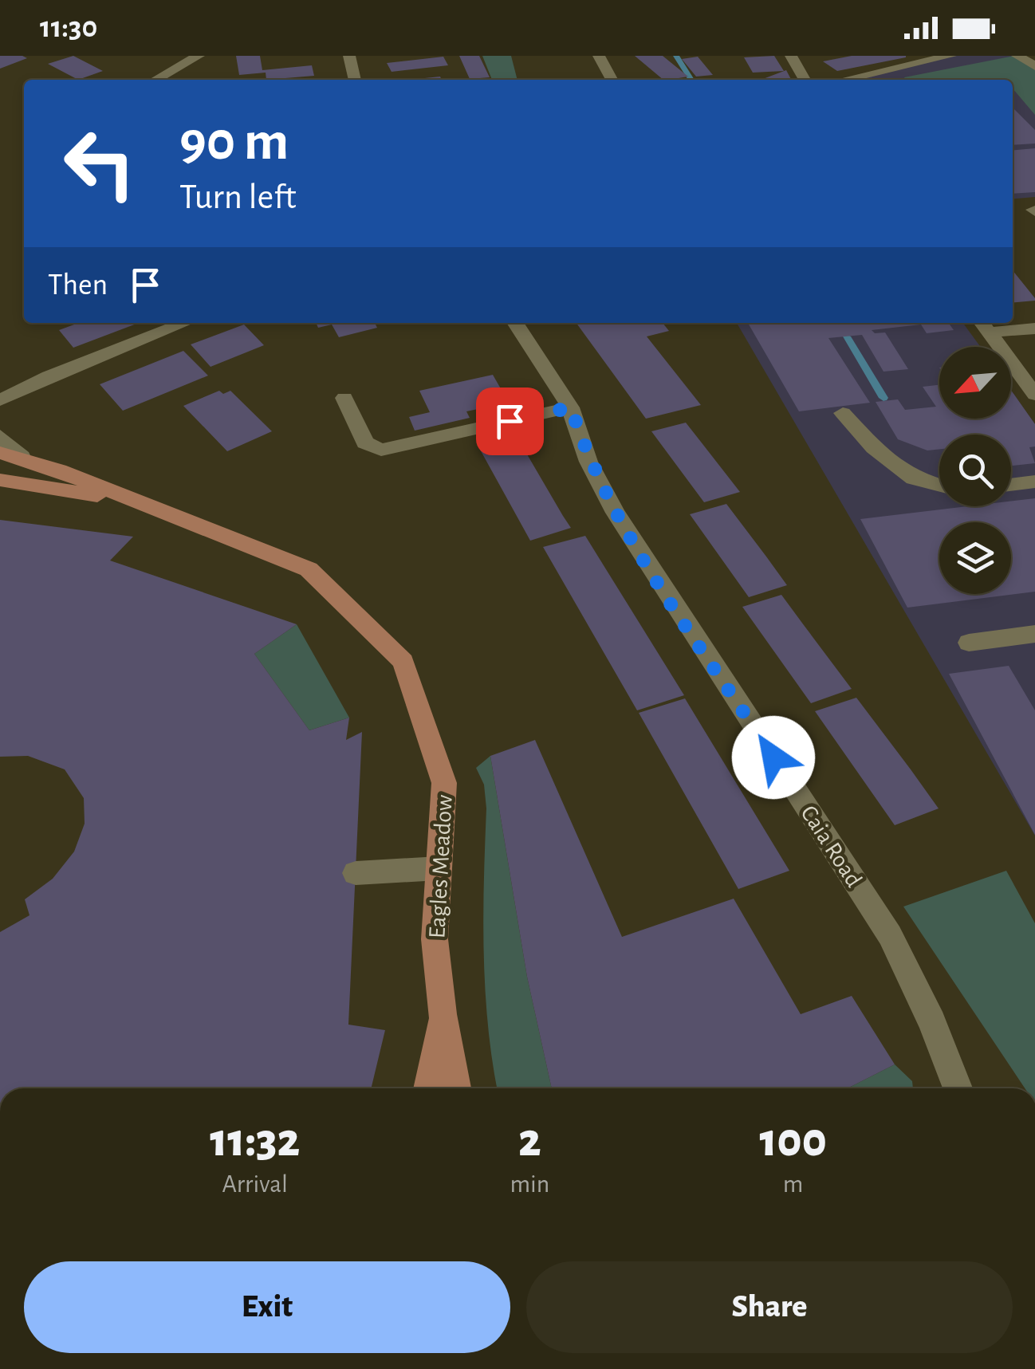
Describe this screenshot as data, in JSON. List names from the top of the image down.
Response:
{
  "streets": {
    "main road": ["Eagles Meadow"],
    "street": ["Caia Road"]
  },
  "north": "bottom left",
  "page": {
    "status": "11:30",
    "turn": ["90 m", "Turn left"],
    "then": "Then",
    "eta": [
      "11:32",
      "Arrival",
      "2",
      "min",
      "100",
      "m"
    ],
    "buttons": ["Exit", "Share"]
  }
}
